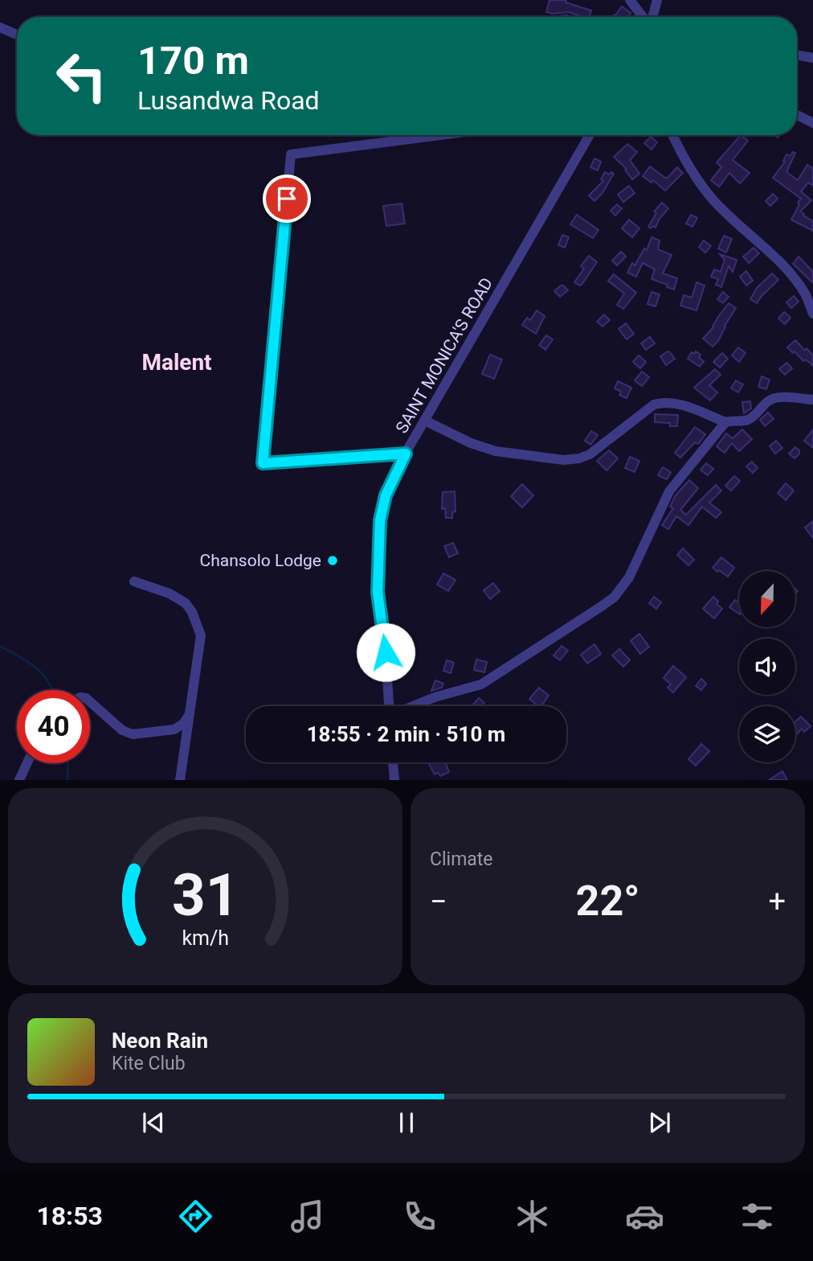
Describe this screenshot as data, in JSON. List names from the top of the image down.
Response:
{
  "streets": {
    "street": ["SAINT MONICA'S ROAD"]
  },
  "districts": ["Malent"],
  "places": ["Chansolo Lodge"],
  "north": "bottom",
  "page": {
    "turn": ["170 m", "Lusandwa Road"],
    "limit": "40",
    "trip": "18:55 · 2 min · 510 m",
    "tile": "Climate",
    "heat": ["−", "22°", "+"],
    "song": ["Neon Rain", "Kite Club"],
    "tabs": "18:53",
    "gauge": ["31", "km/h"]
  }
}
